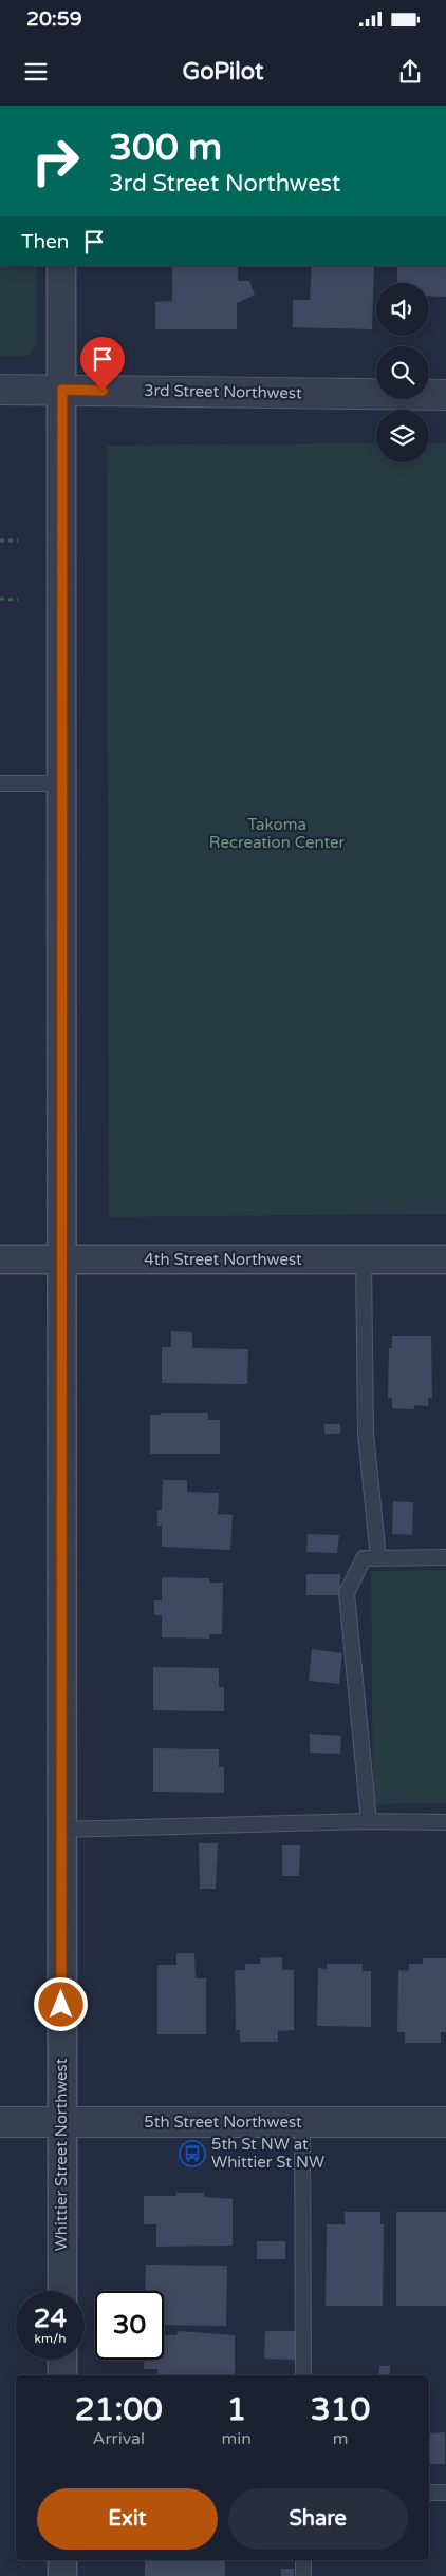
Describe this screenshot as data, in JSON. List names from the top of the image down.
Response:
{
  "streets": {
    "street": [
      "3rd Street Northwest",
      "4th Street Northwest",
      "5th Street Northwest",
      "Whittier Street Northwest"
    ]
  },
  "crossings": [
    ["3rd Street Northwest", "Whittier Street Northwest"],
    ["4th Street Northwest", "Whittier Street Northwest"],
    ["5th Street Northwest", "Whittier Street Northwest"]
  ],
  "parks": ["Takoma Recreation Center"],
  "places": {
    "bus stop": ["5th St NW at Whittier St NW"]
  },
  "page": {
    "status": "20:59",
    "header": "GoPilot",
    "turn": ["300 m", "3rd Street Northwest"],
    "then": "Then",
    "speed": "24 km/h",
    "limit": "30",
    "eta": [
      "21:00",
      "Arrival",
      "1",
      "min",
      "310",
      "m"
    ],
    "buttons": ["Exit", "Share"]
  }
}
